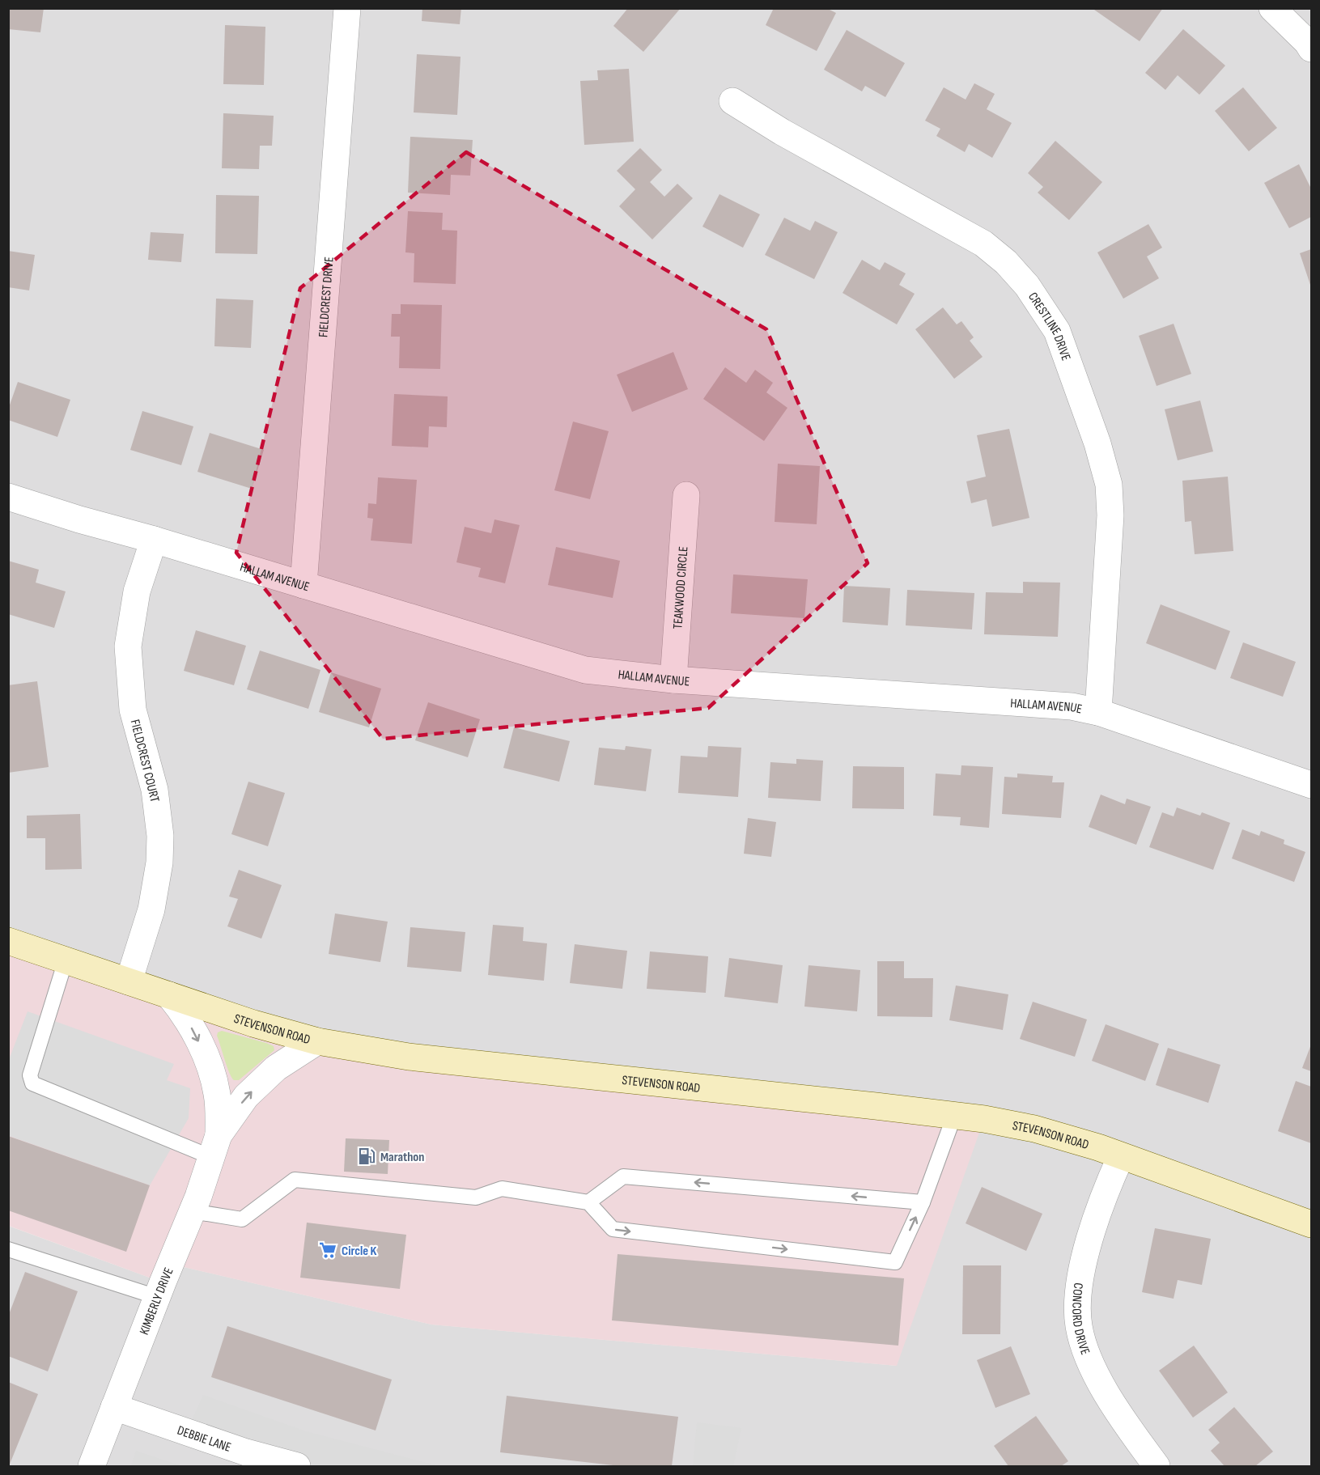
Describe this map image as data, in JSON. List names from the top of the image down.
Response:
{
  "streets": {
    "main road": ["STEVENSON ROAD"],
    "street": [
      "FIELDCREST DRIVE",
      "CRESTLINE DRIVE",
      "HALLAM AVENUE",
      "TEAKWOOD CIRCLE",
      "FIELDCREST COURT",
      "KIMBERLY DRIVE",
      "CONCORD DRIVE",
      "DEBBIE LANE"
    ]
  },
  "crossings": [
    ["FIELDCREST DRIVE", "HALLAM AVENUE"],
    ["CRESTLINE DRIVE", "HALLAM AVENUE"],
    ["HALLAM AVENUE", "TEAKWOOD CIRCLE"],
    ["HALLAM AVENUE", "FIELDCREST COURT"],
    ["FIELDCREST COURT", "STEVENSON ROAD"],
    ["STEVENSON ROAD", "KIMBERLY DRIVE"],
    ["STEVENSON ROAD", "CONCORD DRIVE"],
    ["KIMBERLY DRIVE", "DEBBIE LANE"]
  ],
  "places": {
    "fuel station": ["Marathon"],
    "supermarket": ["Circle K"]
  }
}
